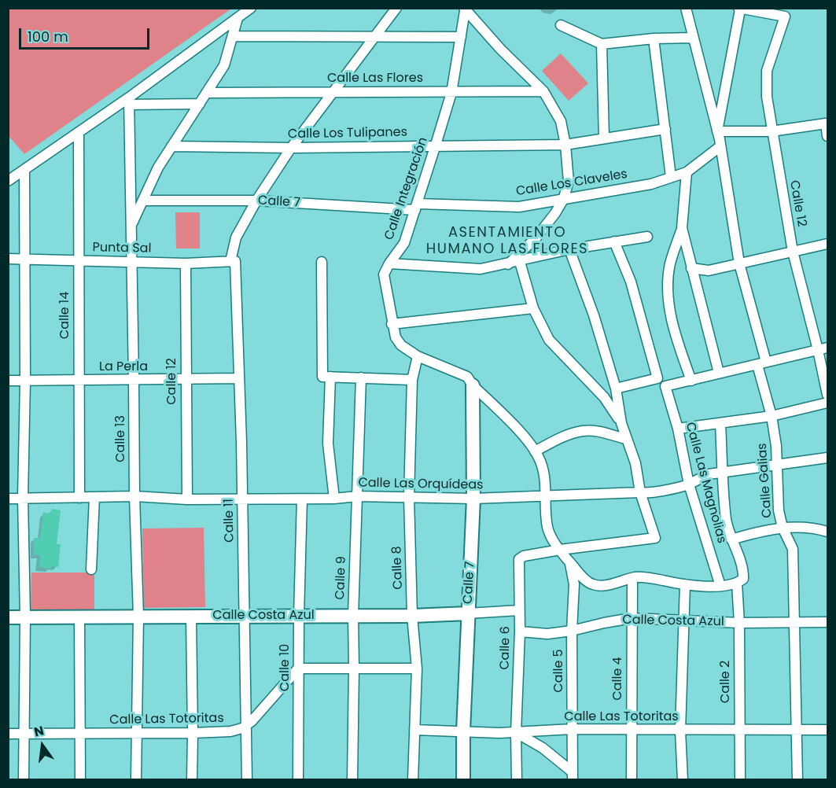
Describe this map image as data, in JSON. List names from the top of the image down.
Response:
{
  "streets": {
    "street": [
      "Calle Las Flores",
      "Calle Los Tulipanes",
      "Calle Los Claveles",
      "Calle Integración",
      "Calle 7",
      "Calle 12",
      "Punta Sal",
      "Calle 14",
      "La Perla",
      "Calle 13",
      "Calle Galias",
      "Calle Las Magnolias",
      "Calle Las Orquídeas",
      "Calle 11",
      "Calle 8",
      "Calle 9",
      "Calle Costa Azul",
      "Calle 6",
      "Calle 10",
      "Calle 5",
      "Calle 4",
      "Calle 2",
      "Calle Las Totoritas"
    ]
  },
  "crossings": [
    ["Calle Las Flores", "Calle Integración"],
    ["Calle Las Flores", "Calle 11"],
    ["Calle Los Tulipanes", "Calle Integración"],
    ["Calle Los Tulipanes", "Calle 11"],
    ["Calle Los Claveles", "Calle Integración"],
    ["Calle Los Claveles", "Calle 7"],
    ["Calle Los Claveles", "Calle Galias"],
    ["Calle Integración", "Calle 7"],
    ["Calle Integración", "Calle Las Magnolias"],
    ["Calle Integración", "Calle Las Orquídeas"],
    ["Calle Integración", "Calle 8"],
    ["Calle Integración", "Calle 6"],
    ["Calle Integración", "Calle 5"],
    ["Calle Integración", "Calle 4"],
    ["Calle Integración", "Calle 2"],
    ["Calle 7", "Calle Las Orquídeas"],
    ["Calle 7", "Calle 11"],
    ["Calle 7", "Calle Costa Azul"],
    ["Calle 7", "Calle Las Totoritas"],
    ["Calle 12", "Punta Sal"],
    ["Calle 12", "La Perla"],
    ["Calle 12", "Calle Las Orquídeas"],
    ["Punta Sal", "Calle 14"],
    ["Punta Sal", "Calle 13"],
    ["Punta Sal", "Calle 11"],
    ["Calle 14", "La Perla"],
    ["Calle 14", "Calle Las Orquídeas"],
    ["La Perla", "Calle 13"],
    ["La Perla", "Calle 11"],
    ["Calle 13", "Calle Las Orquídeas"],
    ["Calle 13", "Calle Costa Azul"],
    ["Calle 13", "Calle Las Totoritas"],
    ["Calle Galias", "Calle Las Orquídeas"],
    ["Calle Galias", "Calle Costa Azul"],
    ["Calle Galias", "Calle Las Totoritas"],
    ["Calle Las Magnolias", "Calle Las Orquídeas"],
    ["Calle Las Orquídeas", "Calle 11"],
    ["Calle Las Orquídeas", "Calle 8"],
    ["Calle Las Orquídeas", "Calle 9"],
    ["Calle Las Orquídeas", "Calle 10"],
    ["Calle Las Orquídeas", "Calle 2"],
    ["Calle 11", "Calle Costa Azul"],
    ["Calle 11", "Calle Las Totoritas"],
    ["Calle 8", "Calle Costa Azul"],
    ["Calle 8", "Calle Las Totoritas"],
    ["Calle 9", "Calle Costa Azul"],
    ["Calle Costa Azul", "Calle 6"],
    ["Calle Costa Azul", "Calle 10"],
    ["Calle Costa Azul", "Calle 5"],
    ["Calle Costa Azul", "Calle 4"],
    ["Calle Costa Azul", "Calle 2"],
    ["Calle 6", "Calle Las Totoritas"],
    ["Calle 5", "Calle Las Totoritas"],
    ["Calle 4", "Calle Las Totoritas"],
    ["Calle 2", "Calle Las Totoritas"]
  ],
  "districts": ["ASENTAMIENTO HUMANO LAS FLORES"],
  "scale_bar": "100 m",
  "north": "top"
}
